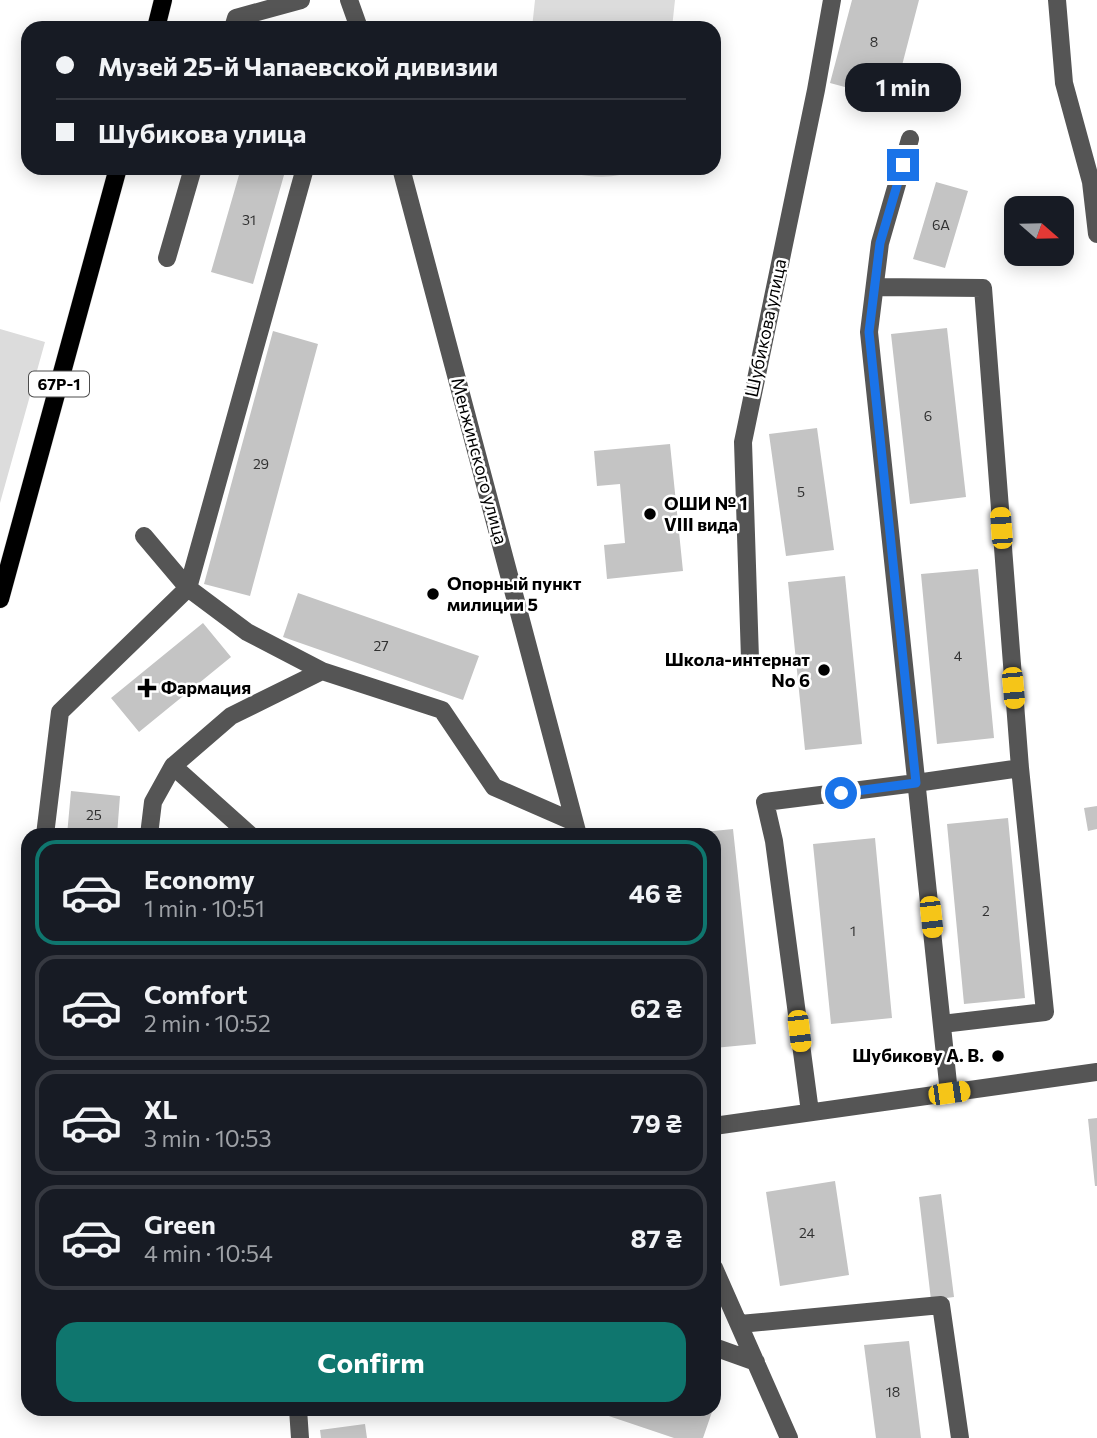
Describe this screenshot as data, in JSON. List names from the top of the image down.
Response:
{
  "streets": {
    "main road": ["67Р-1"],
    "street": ["Шубикова улица", "Менжинского улица"]
  },
  "places": {
    "other": [
      "ОШИ № 1 VIII вида",
      "Опорный пункт милиции 5",
      "Школа-интернат No 6",
      "Шубикову А. В."
    ],
    "health": ["Фармация"]
  },
  "house_numbers": [
    "8",
    "31",
    "6А",
    "6",
    "29",
    "5",
    "27",
    "4",
    "25",
    "2",
    "1",
    "24",
    "18"
  ],
  "north": "right",
  "page": {
    "banner": ["Музей 25-й Чапаевской дивизии", "Шубикова улица"],
    "bubble": "1 min",
    "list": [
      {
        "name": "Economy",
        "note": "1 min · 10:51",
        "value": "46 ₴"
      },
      {
        "name": "Comfort",
        "note": "2 min · 10:52",
        "value": "62 ₴"
      },
      {
        "name": "XL",
        "note": "3 min · 10:53",
        "value": "79 ₴"
      },
      {
        "name": "Green",
        "note": "4 min · 10:54",
        "value": "87 ₴"
      }
    ],
    "buttons": "Confirm"
  }
}
